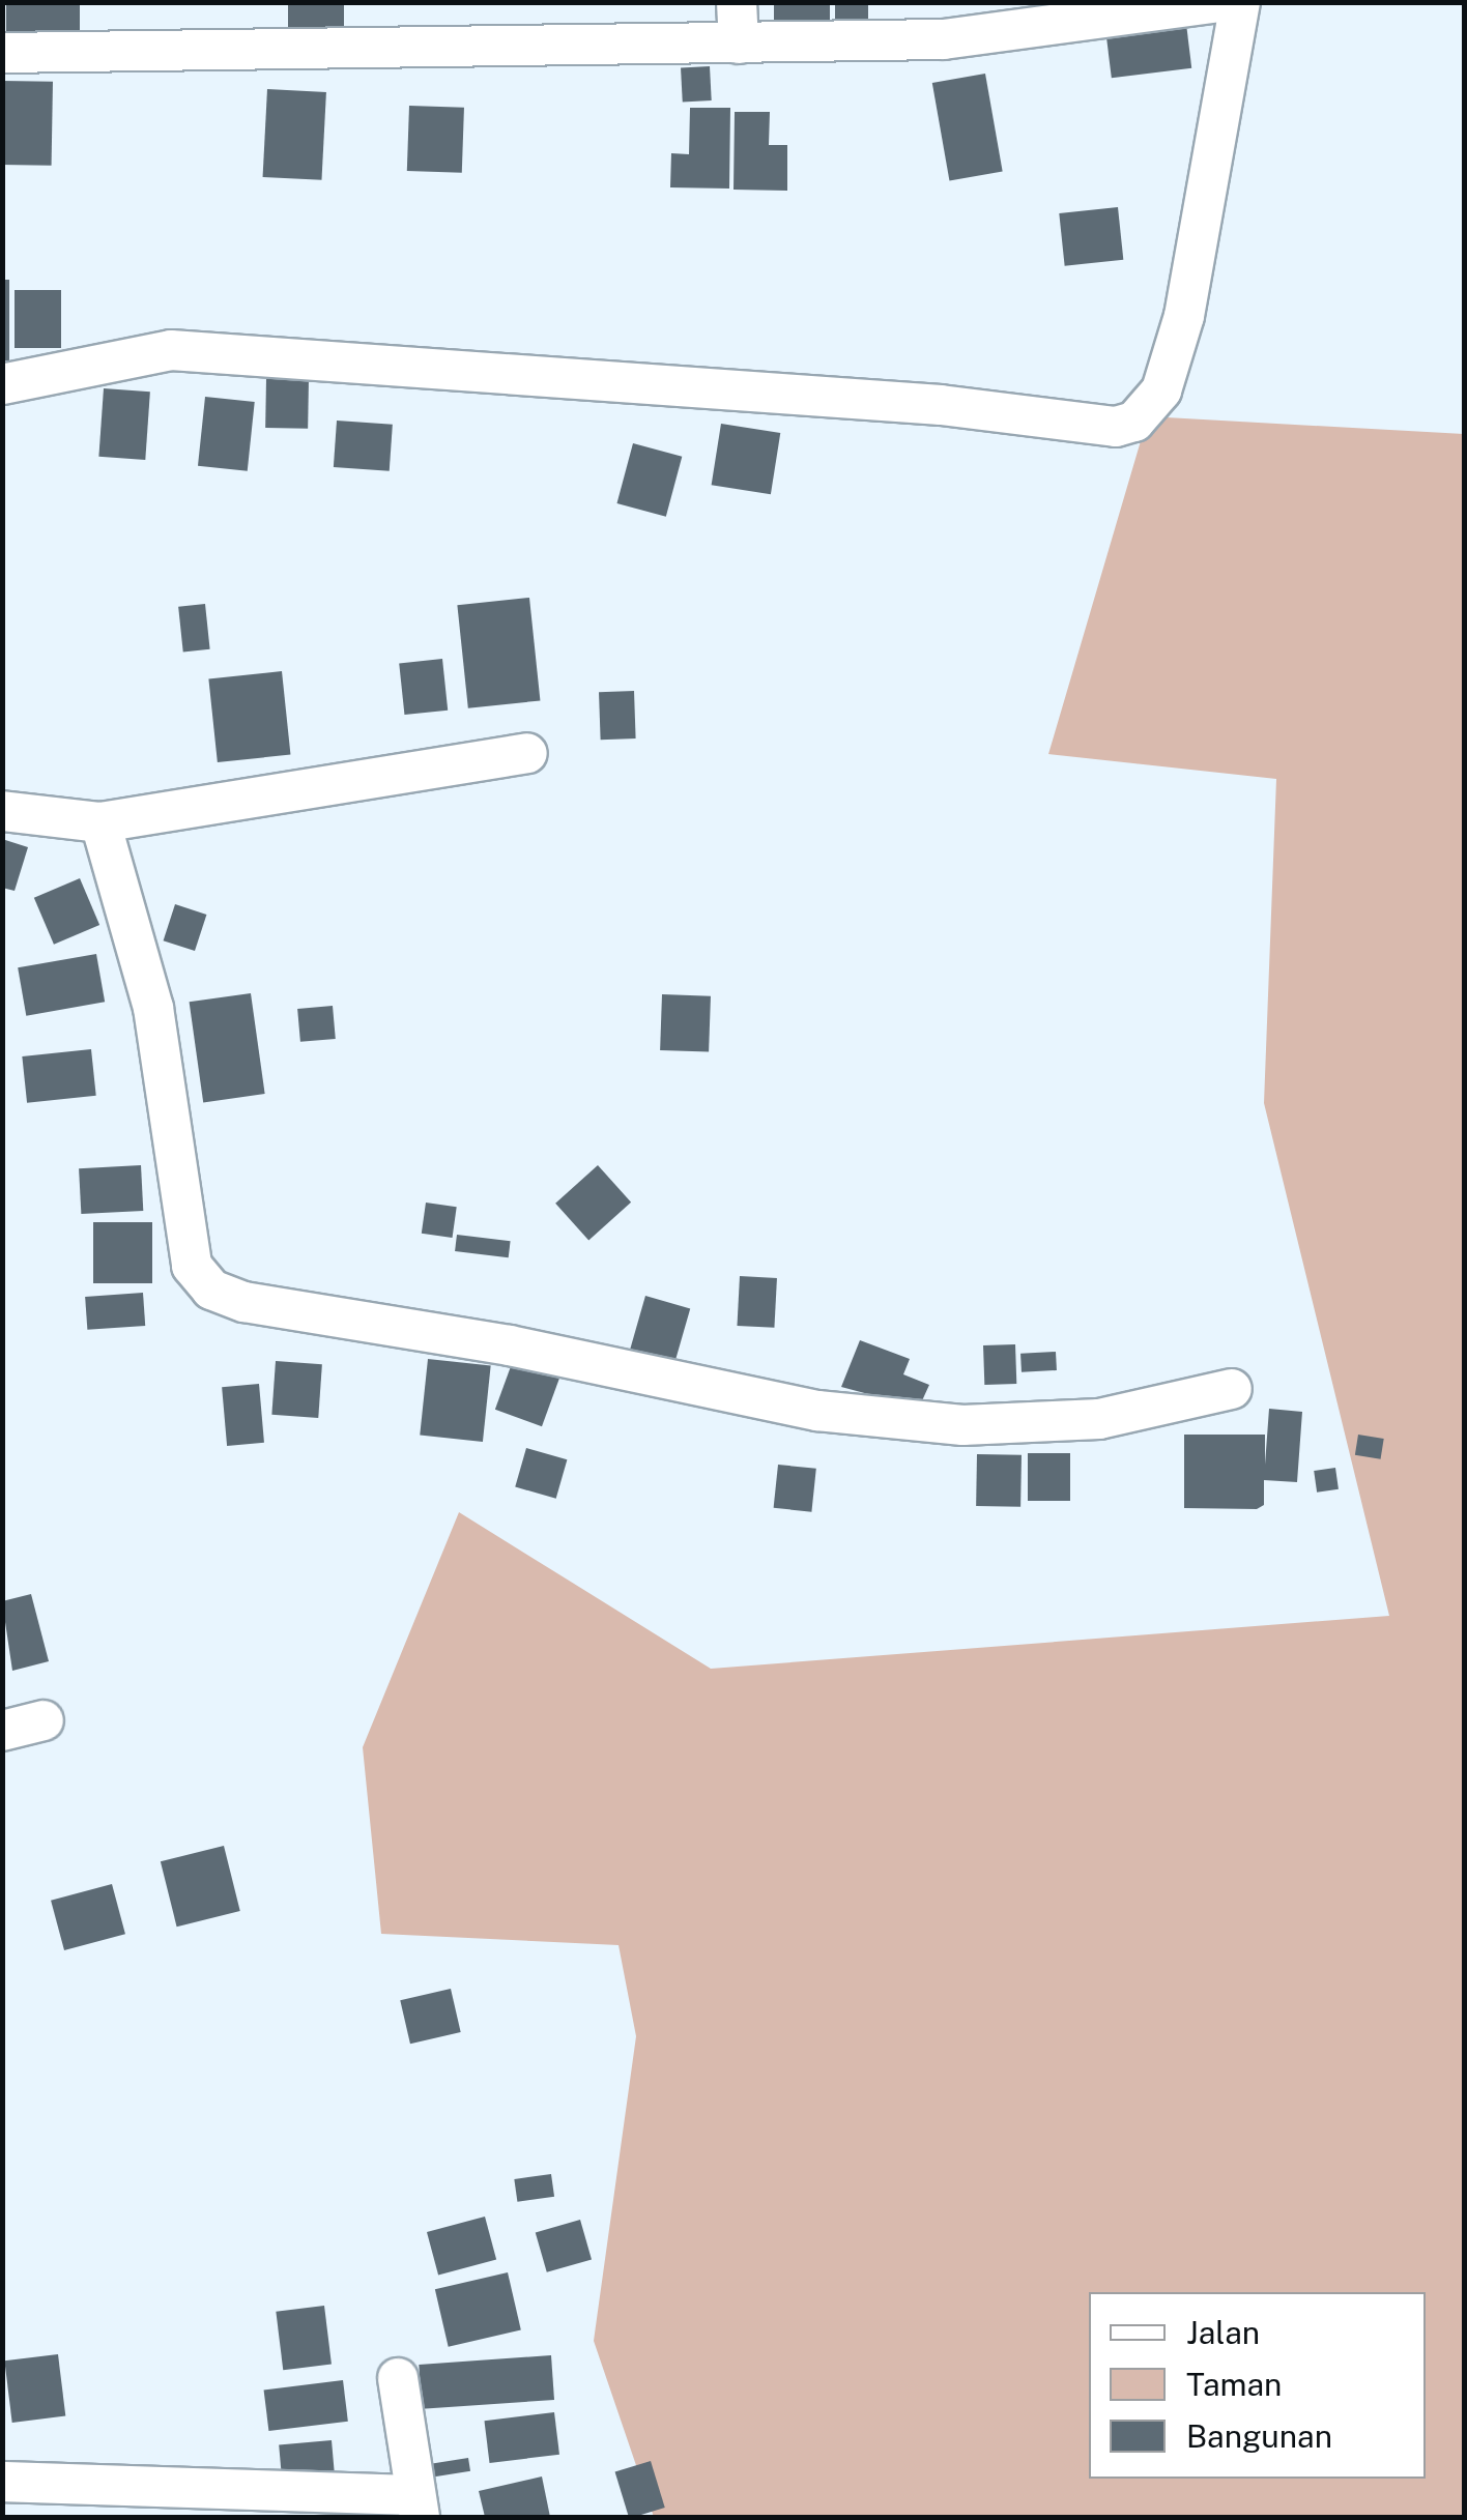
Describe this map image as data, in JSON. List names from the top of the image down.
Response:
{
  "legend": ["Jalan", "Taman", "Bangunan"]
}
